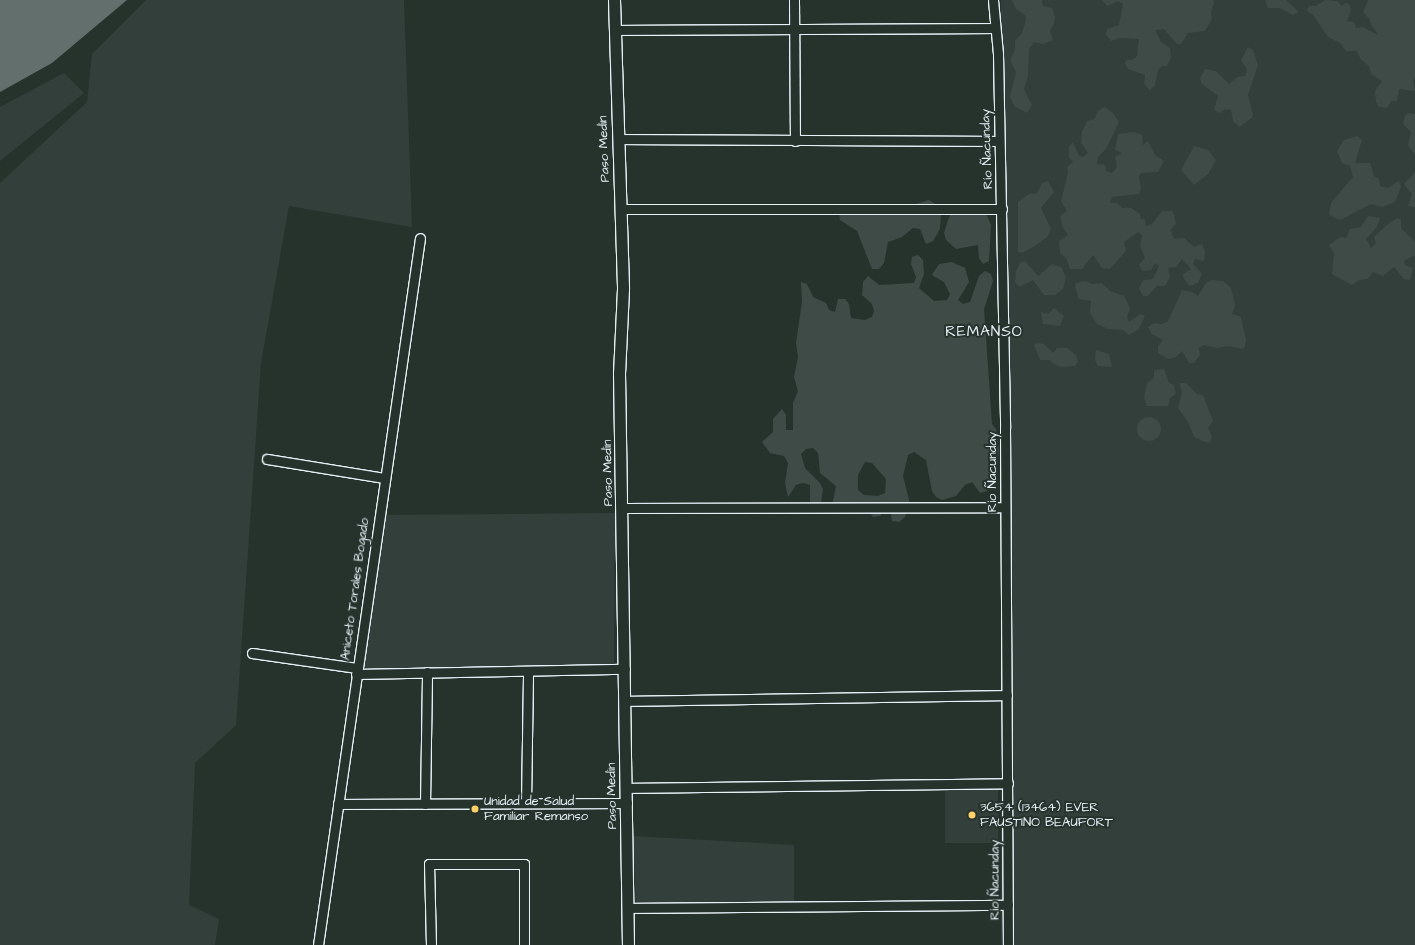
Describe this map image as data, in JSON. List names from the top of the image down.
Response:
{
  "streets": {
    "street": ["Paso Medin", "Río Ñacunday", "Aniceto Torales Bogado"]
  },
  "districts": ["REMANSO"],
  "places": ["Unidad de Salud Familiar Remanso", "3654 (13464) EVER FAUSTINO BEAUFORT"]
}
